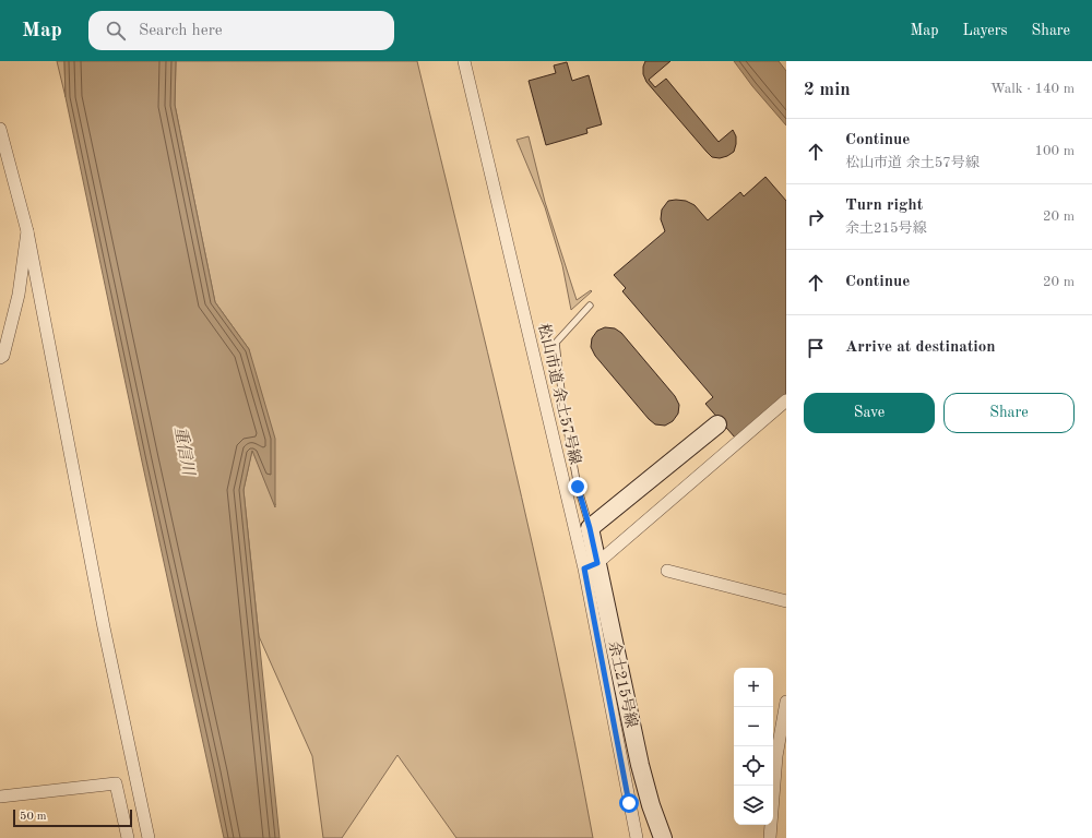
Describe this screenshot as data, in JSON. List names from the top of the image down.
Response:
{
  "streets": {
    "street": ["松山市道 余土57号線", "余土215号線"]
  },
  "crossings": [
    ["松山市道 余土57号線", "余土215号線"]
  ],
  "water": ["重信川"],
  "scale_bar": "50 m",
  "page": {
    "header": "Map",
    "search": "Search here",
    "nav": ["Map", "Layers", "Share"],
    "heading": ["2 min", "Walk · 140 m"],
    "list": [
      ["Continue", "松山市道 余土57号線", "100 m"],
      ["Turn right", "余土215号線", "20 m"],
      ["Continue", "20 m"],
      "Arrive at destination"
    ],
    "buttons": ["Save", "Share"],
    "map_buttons": ["+", "−"],
    "scale": "50 m"
  }
}
